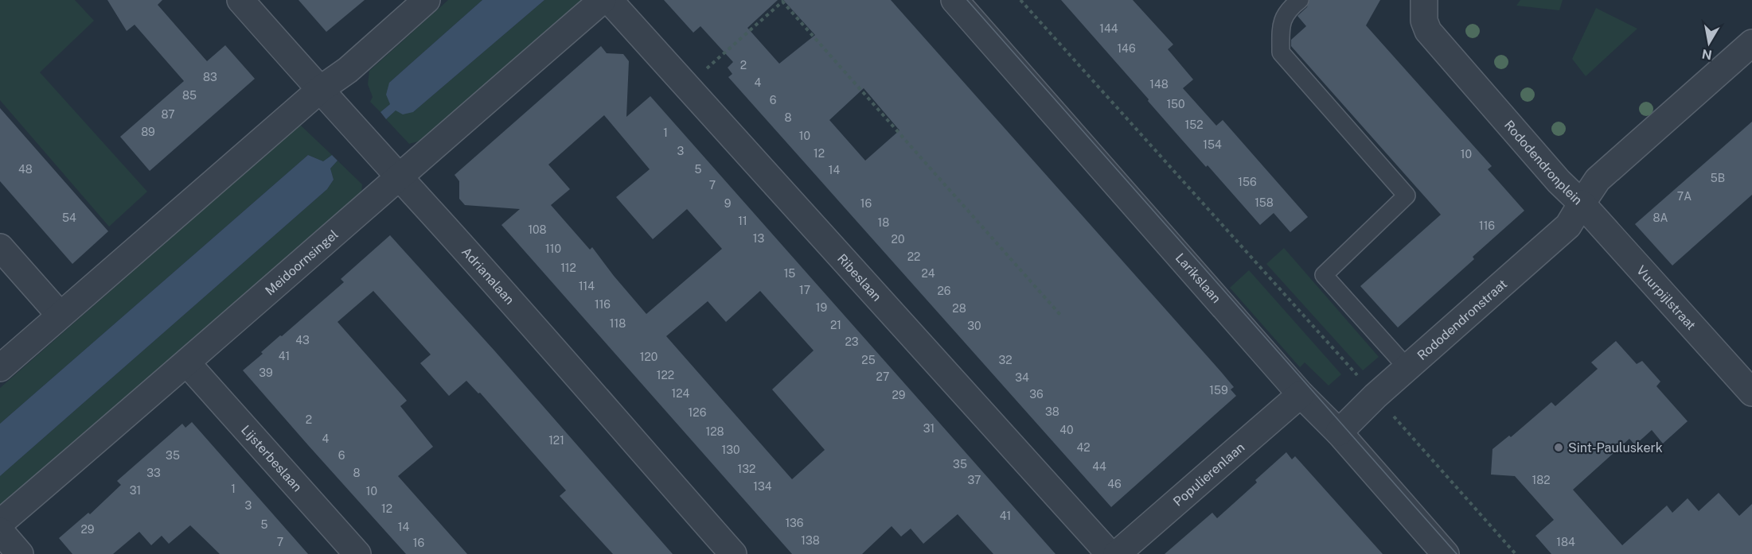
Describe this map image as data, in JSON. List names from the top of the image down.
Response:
{
  "streets": {
    "street": [
      "Rododendronplein",
      "Meidoornsingel",
      "Adrianalaan",
      "Ribeslaan",
      "Larikslaan",
      "Vuurpijlstraat",
      "Rododendronstraat",
      "Lijsterbeslaan",
      "Populierenlaan"
    ]
  },
  "crossings": [
    ["Rododendronplein", "Vuurpijlstraat"],
    ["Rododendronplein", "Rododendronstraat"],
    ["Meidoornsingel", "Adrianalaan"],
    ["Meidoornsingel", "Lijsterbeslaan"],
    ["Larikslaan", "Rododendronstraat"],
    ["Larikslaan", "Populierenlaan"],
    ["Vuurpijlstraat", "Rododendronstraat"]
  ],
  "places": ["Sint-Pauluskerk"],
  "house_numbers": [
    "144",
    "146",
    "2",
    "83",
    "4",
    "148",
    "85",
    "6",
    "150",
    "87",
    "8",
    "152",
    "89",
    "1",
    "10",
    "154",
    "3",
    "12",
    "10",
    "48",
    "5",
    "14",
    "5B",
    "156",
    "7",
    "7A",
    "158",
    "9",
    "16",
    "54",
    "8A",
    "11",
    "18",
    "116",
    "108",
    "13",
    "20",
    "110",
    "22",
    "112",
    "15",
    "24",
    "114",
    "17",
    "26",
    "116",
    "19",
    "28",
    "118",
    "21",
    "30",
    "43",
    "23",
    "41",
    "120",
    "25",
    "32",
    "39",
    "122",
    "27",
    "34",
    "159",
    "124",
    "36",
    "29",
    "38",
    "126",
    "2",
    "31",
    "40",
    "128",
    "4",
    "121",
    "42",
    "130",
    "35",
    "6",
    "35",
    "44",
    "132",
    "33",
    "8",
    "37",
    "182",
    "46",
    "134",
    "1",
    "31",
    "10",
    "3",
    "12",
    "41",
    "136",
    "5",
    "14",
    "29",
    "138",
    "7",
    "184",
    "16"
  ],
  "north": "bottom"
}
